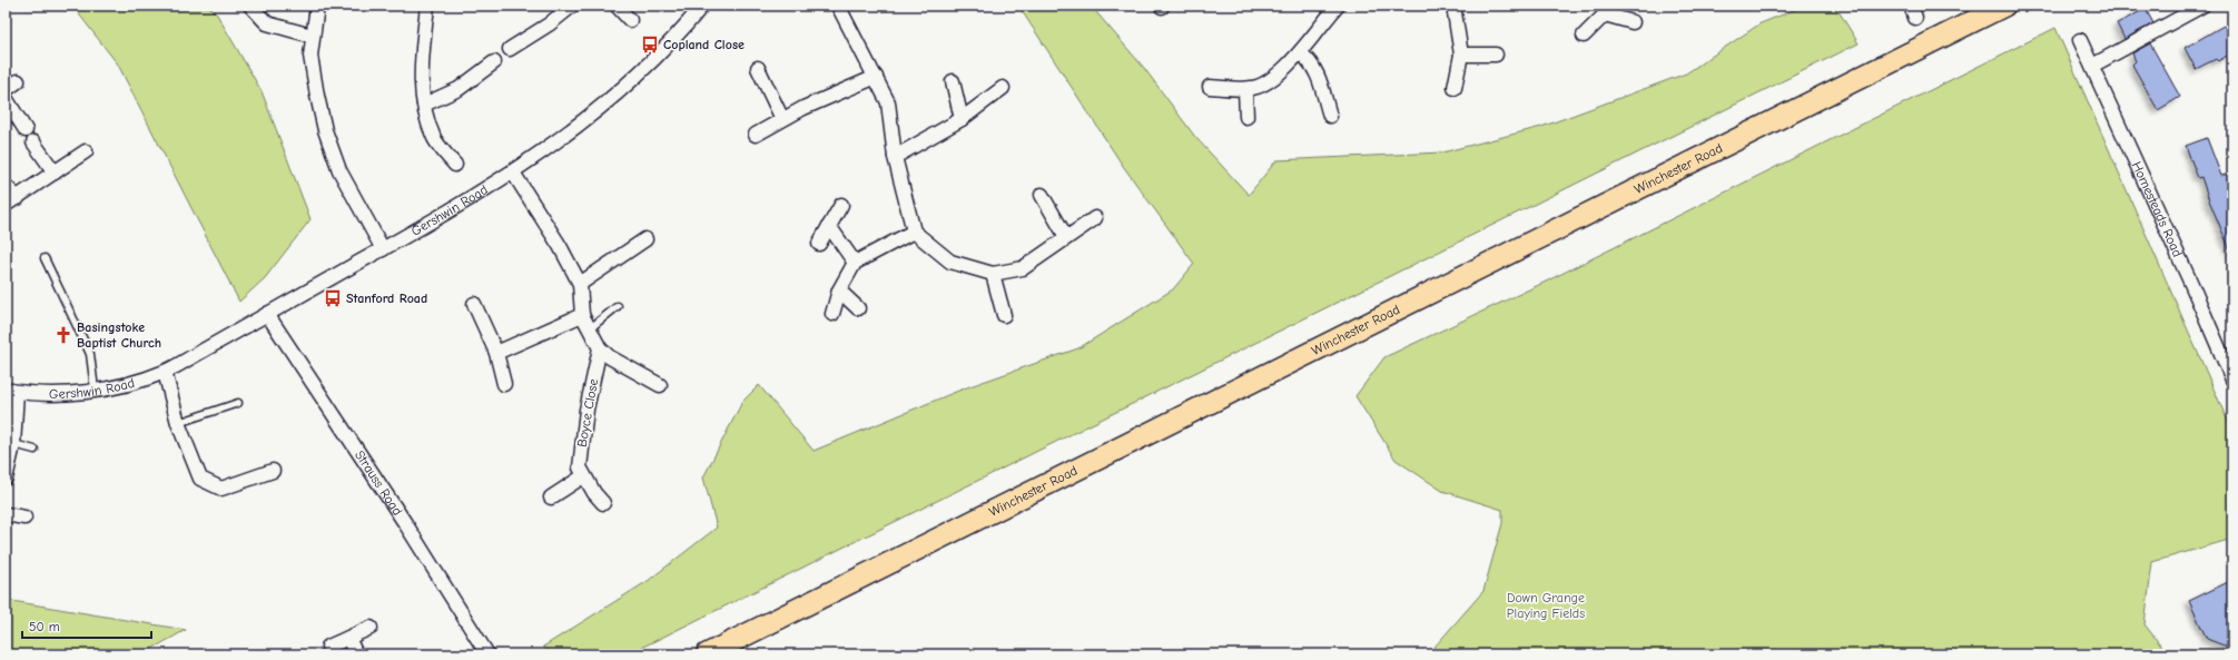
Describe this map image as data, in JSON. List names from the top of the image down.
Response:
{
  "streets": {
    "main road": ["Winchester Road"],
    "street": [
      "Homesteads Road",
      "Gershwin Road",
      "Boyce Close",
      "Strauss Road"
    ]
  },
  "crossings": [
    ["Gershwin Road", "Strauss Road"]
  ],
  "parks": ["Down Grange Playing Fields"],
  "places": {
    "bus stop": ["Copland Close", "Stanford Road"],
    "church": ["Basingstoke Baptist Church"]
  },
  "scale_bar": "50 m"
}
